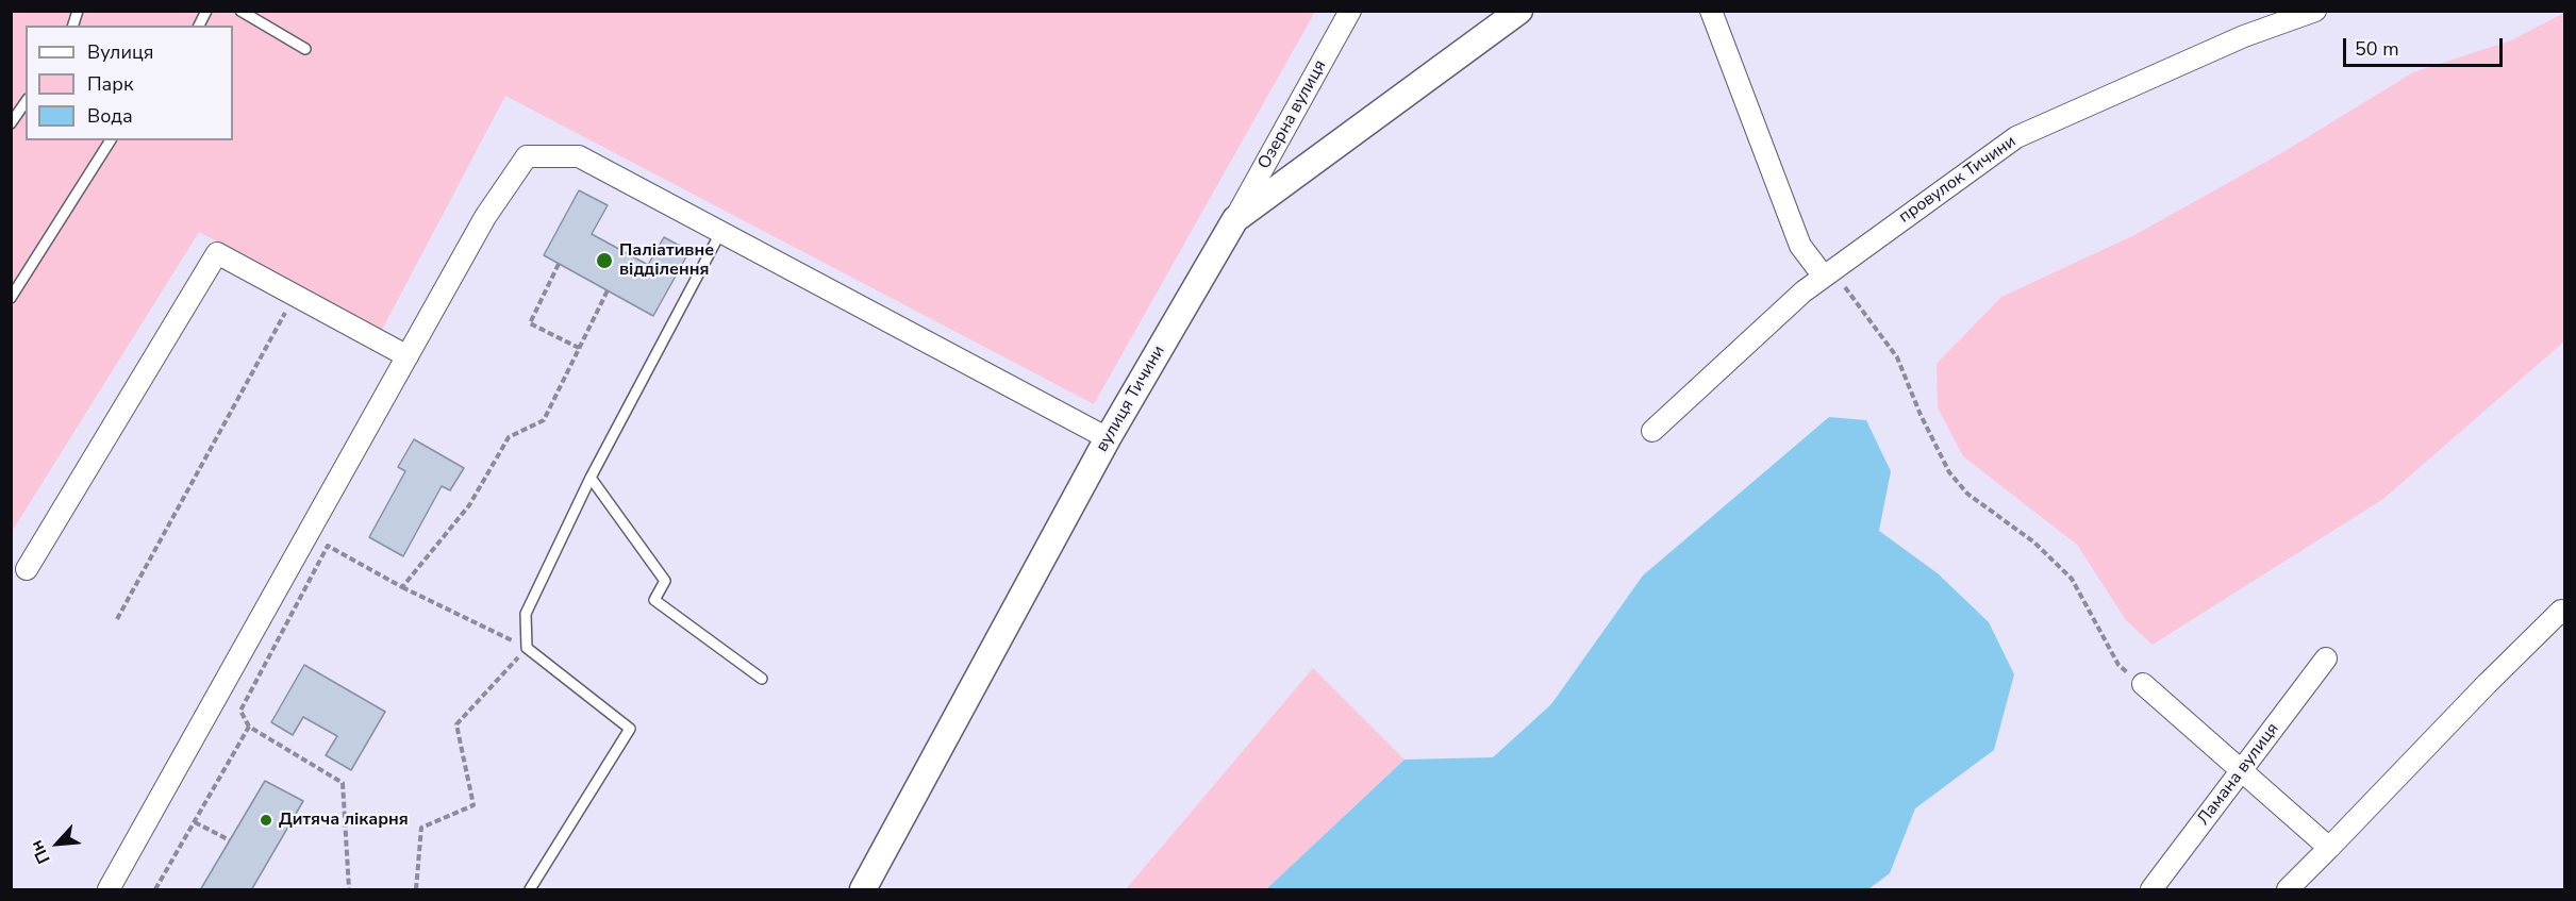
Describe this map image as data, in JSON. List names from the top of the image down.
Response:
{
  "streets": {
    "street": [
      "Озерна вулиця",
      "провулок Тичини",
      "вулиця Тичини",
      "Ламана вулиця"
    ]
  },
  "crossings": [
    ["Озерна вулиця", "вулиця Тичини"]
  ],
  "places": ["Паліативне відділення", "Дитяча лікарня"],
  "legend": ["Вулиця", "Парк", "Вода"],
  "scale_bar": "50 m",
  "north": "bottom left"
}
